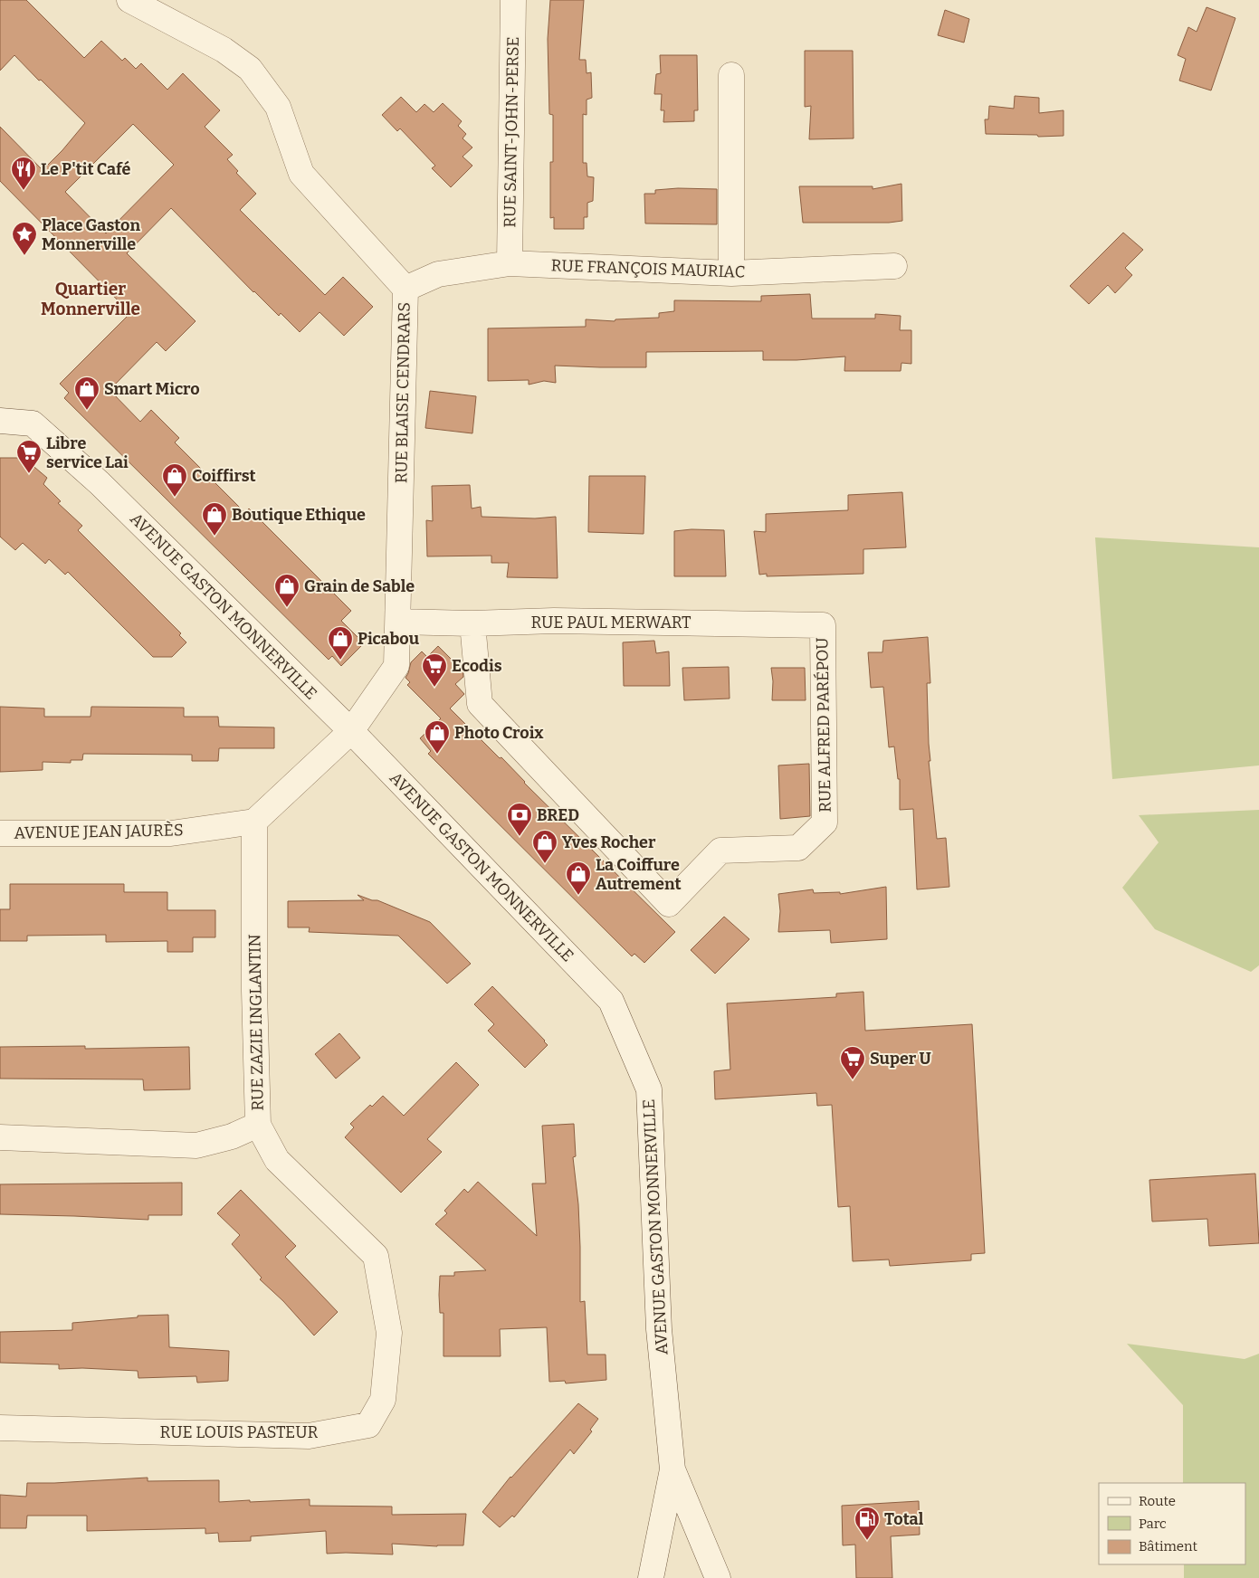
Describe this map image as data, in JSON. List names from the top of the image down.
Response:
{
  "streets": {
    "street": [
      "RUE SAINT-JOHN-PERSE",
      "RUE FRANÇOIS MAURIAC",
      "RUE BLAISE CENDRARS",
      "AVENUE GASTON MONNERVILLE",
      "RUE PAUL MERWART",
      "RUE ALFRED PARÉPOU",
      "AVENUE JEAN JAURÈS",
      "RUE ZAZIE INGLANTIN",
      "RUE LOUIS PASTEUR"
    ]
  },
  "crossings": [
    ["RUE SAINT-JOHN-PERSE", "RUE FRANÇOIS MAURIAC"],
    ["RUE FRANÇOIS MAURIAC", "RUE BLAISE CENDRARS"],
    ["RUE BLAISE CENDRARS", "AVENUE GASTON MONNERVILLE"],
    ["RUE BLAISE CENDRARS", "RUE PAUL MERWART"],
    ["RUE PAUL MERWART", "RUE ALFRED PARÉPOU"],
    ["AVENUE JEAN JAURÈS", "RUE ZAZIE INGLANTIN"],
    ["RUE ZAZIE INGLANTIN", "RUE LOUIS PASTEUR"]
  ],
  "districts": ["Quartier Monnerville"],
  "places": {
    "restaurant": ["Le P'tit Café"],
    "place": ["Place Gaston Monnerville"],
    "shop": [
      "Smart Micro",
      "Coiffirst",
      "Boutique Ethique",
      "Grain de Sable",
      "Picabou",
      "Photo Croix",
      "Yves Rocher",
      "La Coiffure Autrement"
    ],
    "supermarket": ["Libre service Lai", "Ecodis", "Super U"],
    "bank": ["BRED"],
    "fuel station": ["Total"]
  },
  "legend": ["Route", "Parc", "Bâtiment"]
}
